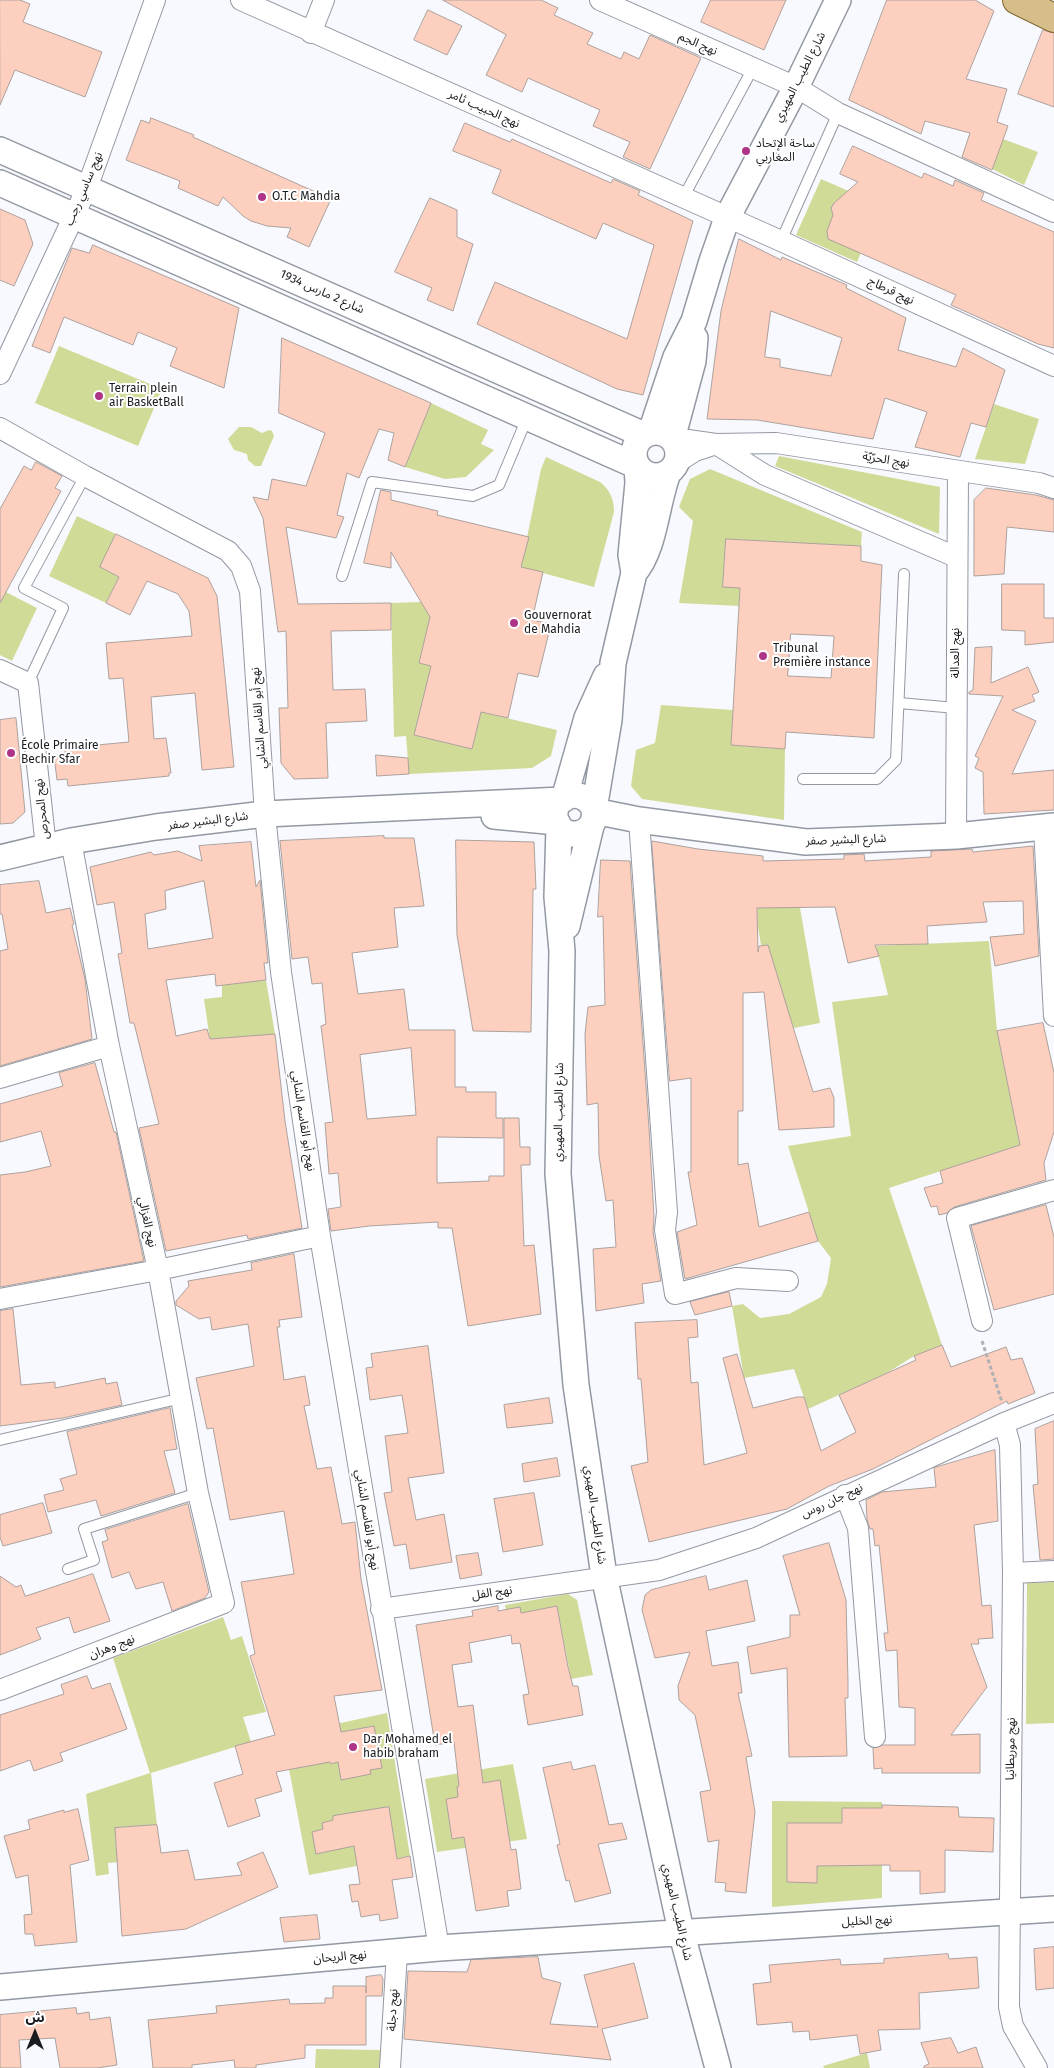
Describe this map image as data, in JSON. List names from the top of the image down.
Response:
{
  "streets": {
    "street": [
      "نهج الجم",
      "شارع الطيب المهيري",
      "نهج الحبيب ثامر",
      "نهج ساسي رجب",
      "نهج قرطاج",
      "شارع 2 مارس 1934",
      "نهج الحرّيّة",
      "نهج العدالة",
      "نهج أبو القاسم الشابي",
      "نهج المحرص",
      "شارع البشير صفر",
      "نهج الغزالي",
      "نهج جان روس",
      "نهج الفل",
      "نهج وهران",
      "نهج موريطانيا",
      "نهج الخليل",
      "نهج الريحان",
      "نهج دجلة"
    ]
  },
  "crossings": [
    ["نهج الجم", "شارع الطيب المهيري"],
    ["شارع الطيب المهيري", "نهج الحبيب ثامر"],
    ["شارع الطيب المهيري", "نهج قرطاج"],
    ["شارع الطيب المهيري", "شارع 2 مارس 1934"],
    ["شارع الطيب المهيري", "نهج الحرّيّة"],
    ["شارع الطيب المهيري", "شارع البشير صفر"],
    ["شارع الطيب المهيري", "نهج جان روس"],
    ["شارع الطيب المهيري", "نهج الفل"],
    ["شارع الطيب المهيري", "نهج الخليل"],
    ["شارع الطيب المهيري", "نهج الريحان"],
    ["نهج الحبيب ثامر", "نهج قرطاج"],
    ["نهج ساسي رجب", "شارع 2 مارس 1934"],
    ["شارع 2 مارس 1934", "نهج الحرّيّة"],
    ["نهج الحرّيّة", "نهج العدالة"],
    ["نهج العدالة", "شارع البشير صفر"],
    ["نهج أبو القاسم الشابي", "شارع البشير صفر"],
    ["نهج أبو القاسم الشابي", "نهج الفل"],
    ["نهج أبو القاسم الشابي", "نهج الريحان"],
    ["نهج المحرص", "شارع البشير صفر"],
    ["شارع البشير صفر", "نهج الغزالي"],
    ["نهج الغزالي", "نهج وهران"],
    ["نهج جان روس", "نهج الفل"],
    ["نهج جان روس", "نهج موريطانيا"],
    ["نهج موريطانيا", "نهج الخليل"],
    ["نهج الخليل", "نهج الريحان"],
    ["نهج الريحان", "نهج دجلة"]
  ],
  "places": [
    "ساحة الإتحاد المغاربي",
    "O.T.C Mahdia",
    "Terrain plein air BasketBall",
    "Gouvernorat de Mahdia",
    "Tribunal Première instance",
    "École Primaire Bechir Sfar",
    "Dar Mohamed el habib braham"
  ],
  "north": "top"
}
